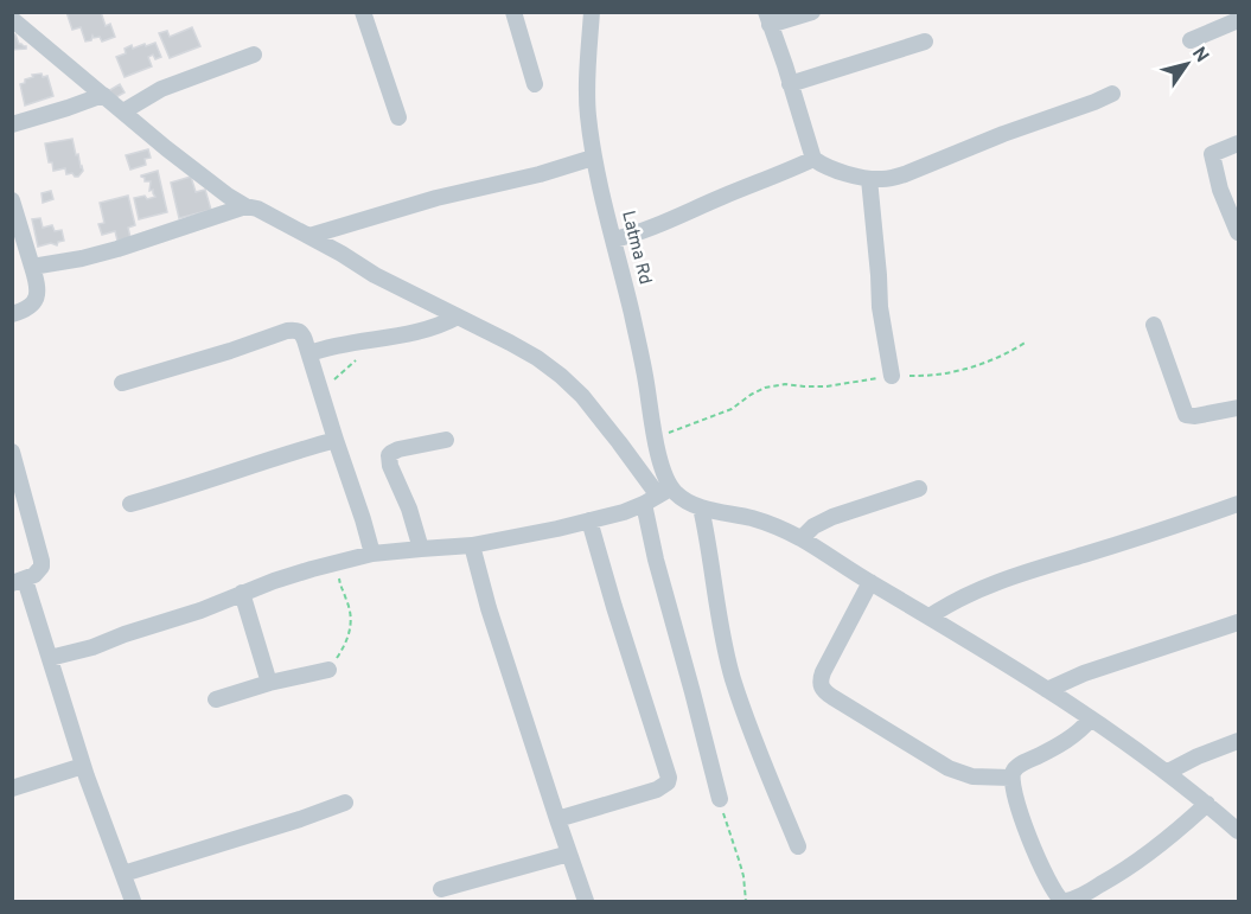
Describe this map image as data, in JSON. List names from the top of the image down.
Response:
{
  "streets": {
    "street": ["Latma Rd"]
  },
  "north": "top right"
}
